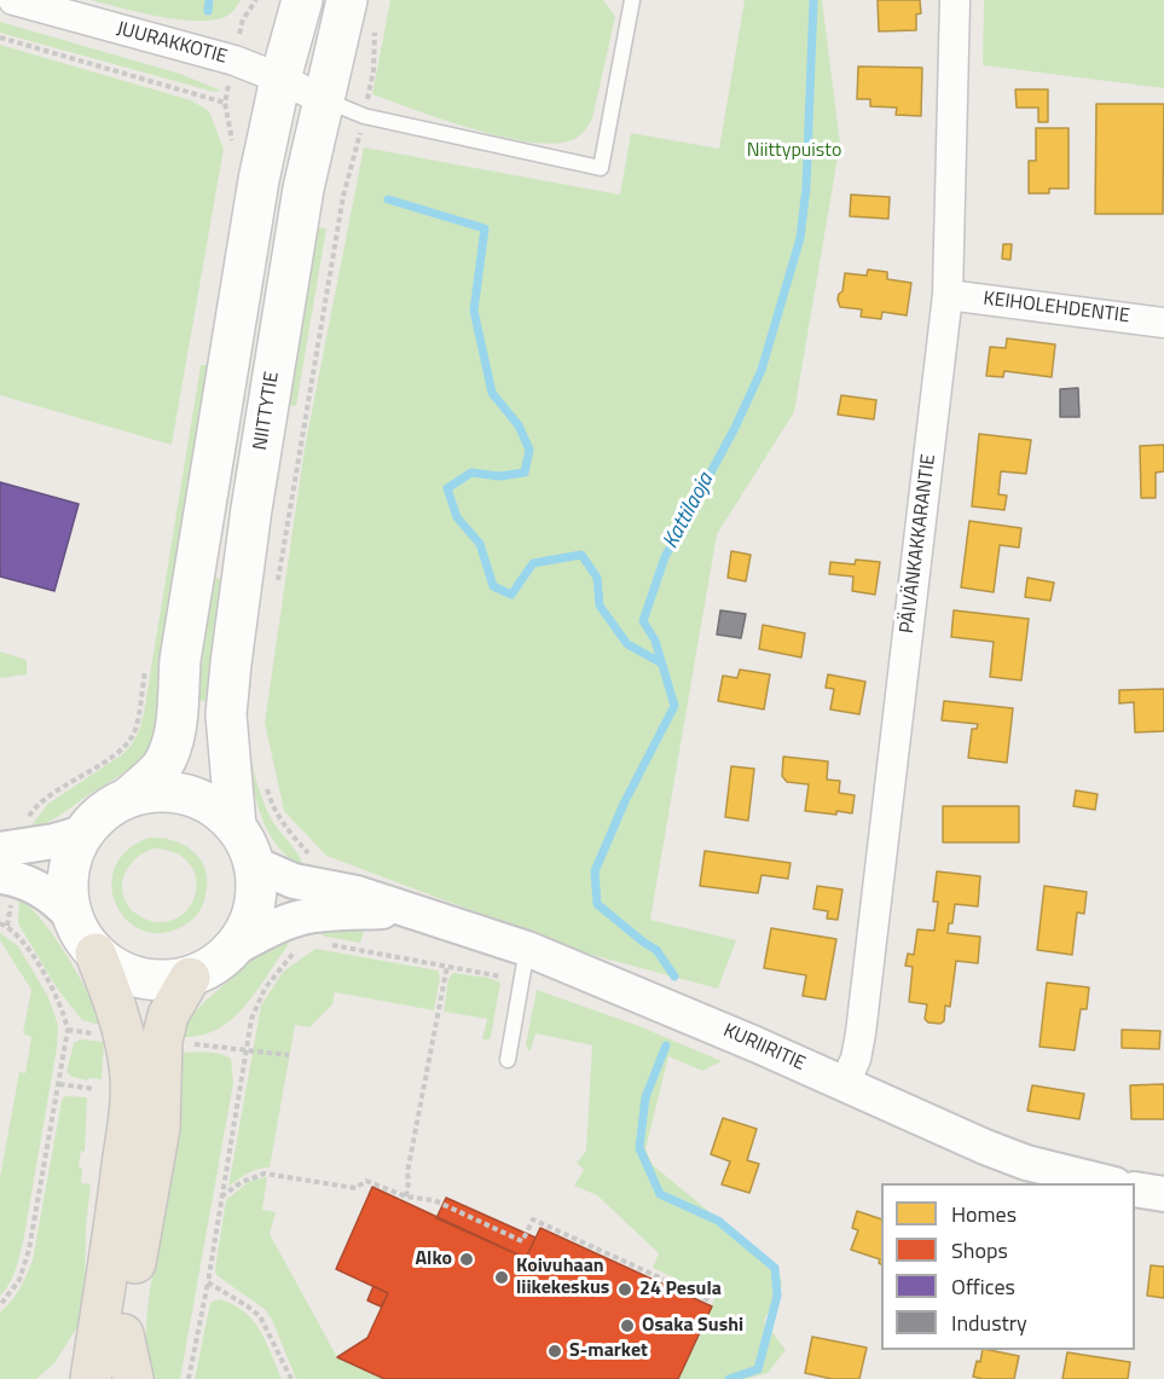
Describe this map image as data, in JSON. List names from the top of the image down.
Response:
{
  "streets": {
    "main road": ["NIITTYTIE"],
    "street": [
      "JUURAKKOTIE",
      "KEIHOLEHDENTIE",
      "PÄIVÄNKAKKARANTIE",
      "KURIIRITIE"
    ]
  },
  "crossings": [
    ["JUURAKKOTIE", "NIITTYTIE"],
    ["KEIHOLEHDENTIE", "PÄIVÄNKAKKARANTIE"],
    ["NIITTYTIE", "KURIIRITIE"],
    ["PÄIVÄNKAKKARANTIE", "KURIIRITIE"]
  ],
  "water": ["Kattilaoja"],
  "parks": ["Niittypuisto"],
  "places": [
    "Alko",
    "Koivuhaan liikekeskus",
    "24 Pesula",
    "Osaka Sushi",
    "S-market"
  ],
  "legend": [
    "Homes",
    "Shops",
    "Offices",
    "Industry"
  ]
}
